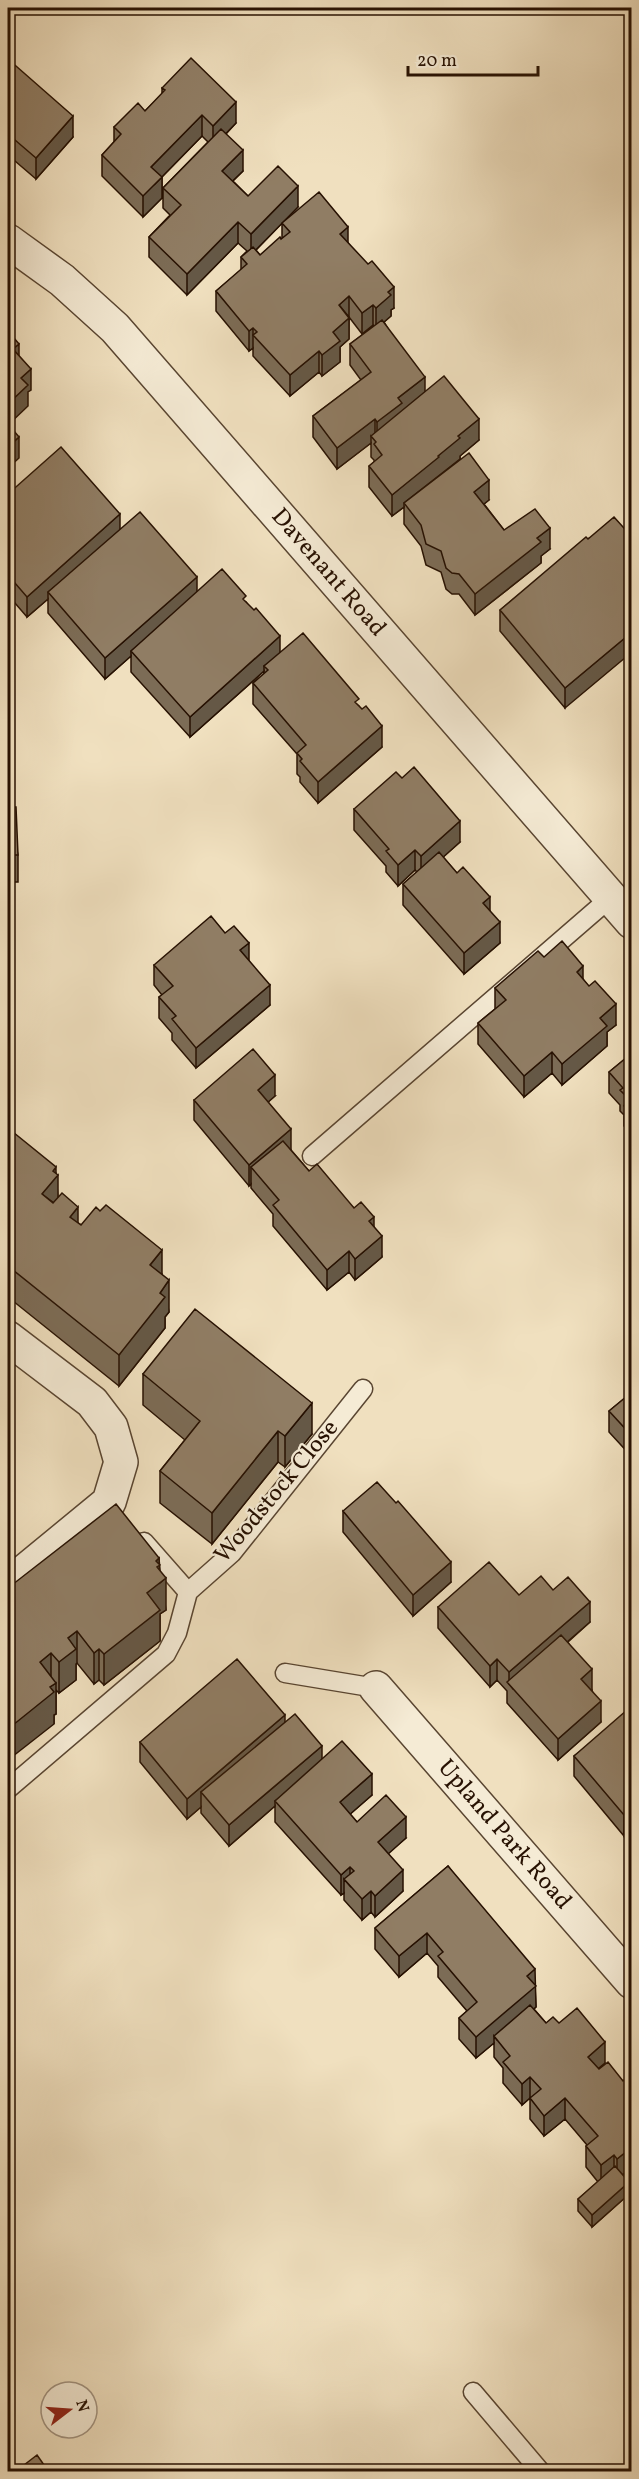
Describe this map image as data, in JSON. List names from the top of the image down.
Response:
{
  "streets": {
    "street": ["Davenant Road", "Upland Park Road"],
    "lane": ["Woodstock Close"]
  },
  "scale_bar": "20 m",
  "north": "right"
}
